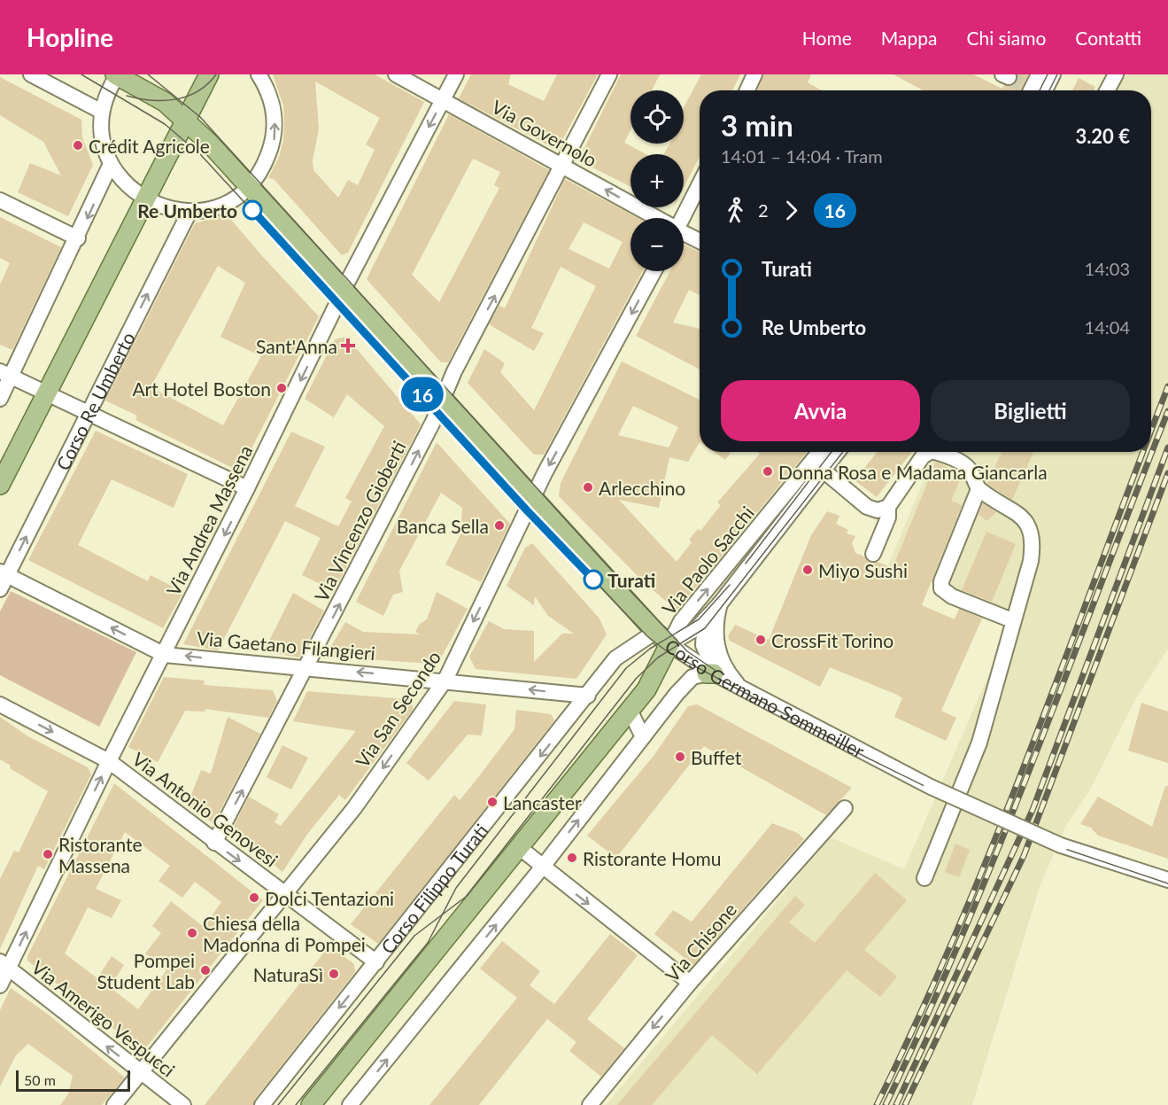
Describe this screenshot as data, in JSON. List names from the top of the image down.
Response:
{
  "streets": {
    "main road": ["Corso Germano Sommeiller", "Corso Filippo Turati"],
    "street": [
      "Via Governolo",
      "Corso Re Umberto",
      "Via Andrea Massena",
      "Via Vincenzo Gioberti",
      "Via Paolo Sacchi",
      "Via Gaetano Filangieri",
      "Via San Secondo",
      "Via Antonio Genovesi",
      "Via Chisone",
      "Via Amerigo Vespucci"
    ]
  },
  "crossings": [
    ["Via Governolo", "Via Andrea Massena"],
    ["Via Governolo", "Via Vincenzo Gioberti"],
    ["Corso Re Umberto", "Via Gaetano Filangieri"],
    ["Via Andrea Massena", "Via Gaetano Filangieri"],
    ["Via Andrea Massena", "Corso Germano Sommeiller"],
    ["Via Andrea Massena", "Via Antonio Genovesi"],
    ["Via Andrea Massena", "Via Amerigo Vespucci"],
    ["Via Vincenzo Gioberti", "Via Gaetano Filangieri"],
    ["Via Vincenzo Gioberti", "Corso Germano Sommeiller"],
    ["Via Vincenzo Gioberti", "Via Antonio Genovesi"],
    ["Via Paolo Sacchi", "Corso Germano Sommeiller"],
    ["Via Paolo Sacchi", "Corso Filippo Turati"],
    ["Via Gaetano Filangieri", "Via San Secondo"],
    ["Via Gaetano Filangieri", "Corso Filippo Turati"],
    ["Corso Germano Sommeiller", "Via San Secondo"],
    ["Corso Germano Sommeiller", "Corso Filippo Turati"],
    ["Via San Secondo", "Via Antonio Genovesi"],
    ["Via San Secondo", "Via Amerigo Vespucci"],
    ["Via Antonio Genovesi", "Corso Filippo Turati"]
  ],
  "one_way": [
    "Via Vincenzo Gioberti",
    "Via Gaetano Filangieri",
    "Via San Secondo",
    "Via Antonio Genovesi",
    "Via Chisone",
    "Via Amerigo Vespucci"
  ],
  "places": {
    "other": [
      "Crédit Agricole",
      "Re Umberto",
      "Art Hotel Boston",
      "Donna Rosa e Madama Giancarla",
      "Arlecchino",
      "Banca Sella",
      "Miyo Sushi",
      "Turati",
      "CrossFit Torino",
      "Buffet",
      "Lancaster",
      "Ristorante Massena",
      "Ristorante Homu",
      "Dolci Tentazioni",
      "Chiesa della Madonna di Pompei",
      "Pompei Student Lab",
      "NaturaSì"
    ],
    "health": ["Sant'Anna"]
  },
  "lines": ["tram line 16"],
  "scale_bar": "50 m",
  "page": {
    "header": "Hopline",
    "nav": [
      "Home",
      "Mappa",
      "Chi siamo",
      "Contatti"
    ],
    "on_map": "16",
    "map_buttons": ["+", "−"],
    "heading": ["3 min", "14:01 – 14:04 · Tram", "3.20 €"],
    "legs": ["2", "16"],
    "list": [
      {
        "name": "Turati",
        "value": "14:03"
      },
      {
        "name": "Re Umberto",
        "value": "14:04"
      }
    ],
    "buttons": ["Avvia", "Biglietti"],
    "scale": "50 m"
  }
}
